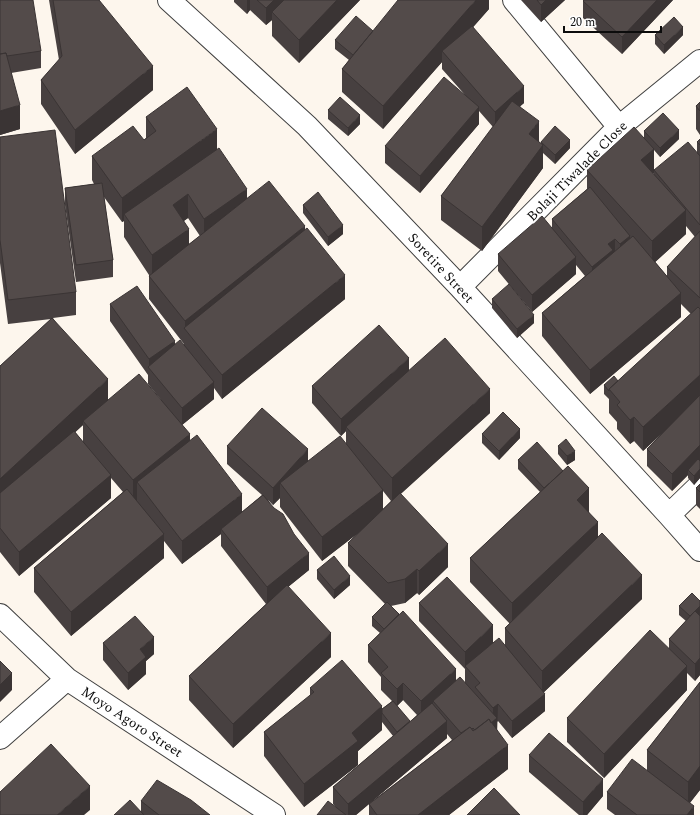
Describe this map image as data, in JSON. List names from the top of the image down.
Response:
{
  "streets": {
    "street": ["Bolaji Tiwalade Close", "Soretire Street", "Moyo Agoro Street"]
  },
  "crossings": [
    ["Bolaji Tiwalade Close", "Soretire Street"]
  ],
  "scale_bar": "20 m"
}
